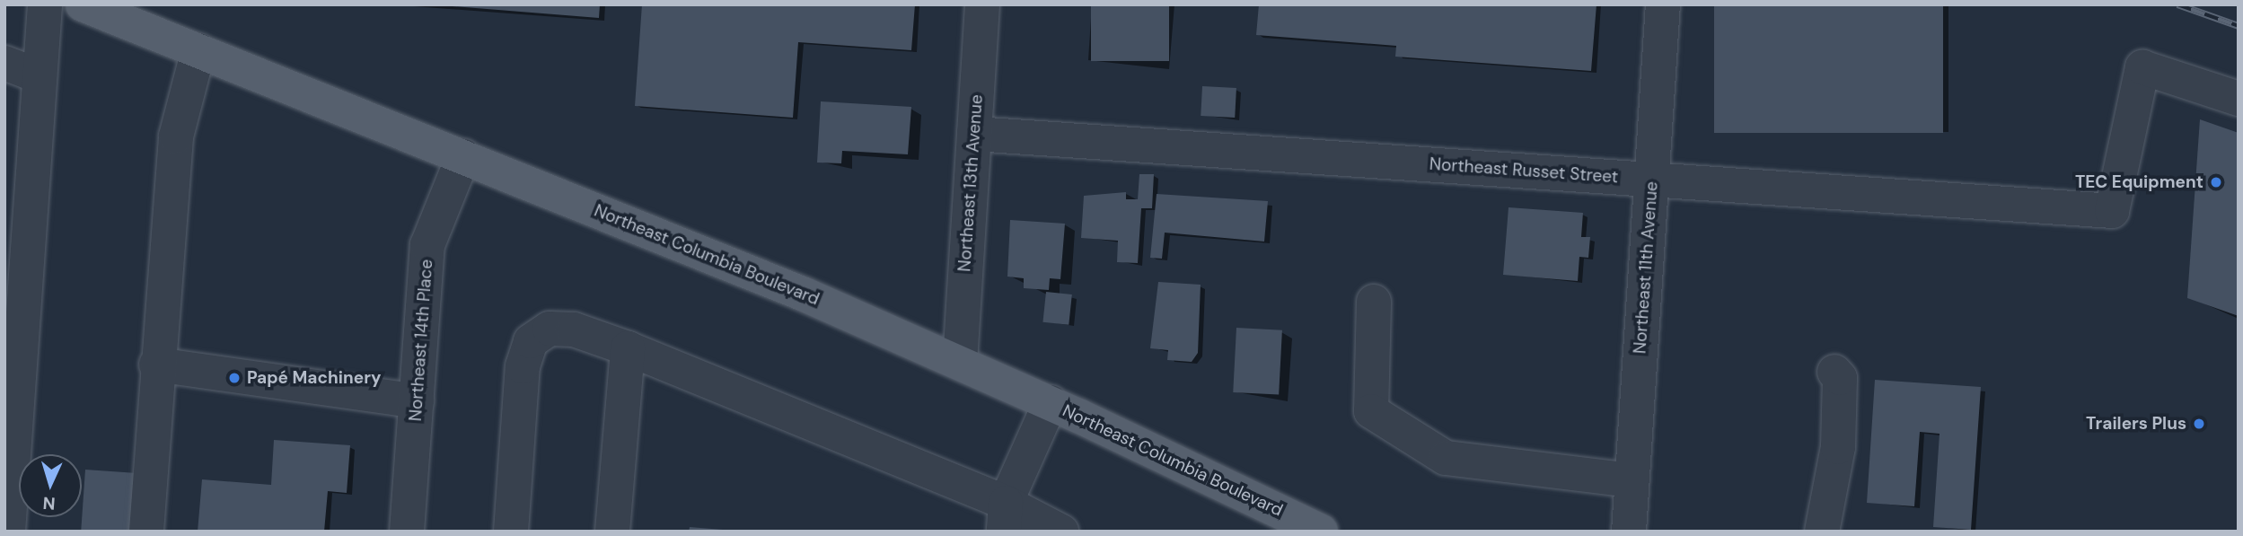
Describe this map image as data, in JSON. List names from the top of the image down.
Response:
{
  "streets": {
    "main road": ["Northeast Columbia Boulevard"],
    "street": [
      "Northeast Russet Street",
      "Northeast 13th Avenue",
      "Northeast 11th Avenue",
      "Northeast 14th Place"
    ]
  },
  "crossings": [
    ["Northeast Russet Street", "Northeast 13th Avenue"],
    ["Northeast Russet Street", "Northeast 11th Avenue"],
    ["Northeast 13th Avenue", "Northeast Columbia Boulevard"],
    ["Northeast Columbia Boulevard", "Northeast 14th Place"]
  ],
  "places": ["TEC Equipment", "Papé Machinery", "Trailers Plus"],
  "north": "bottom"
}
